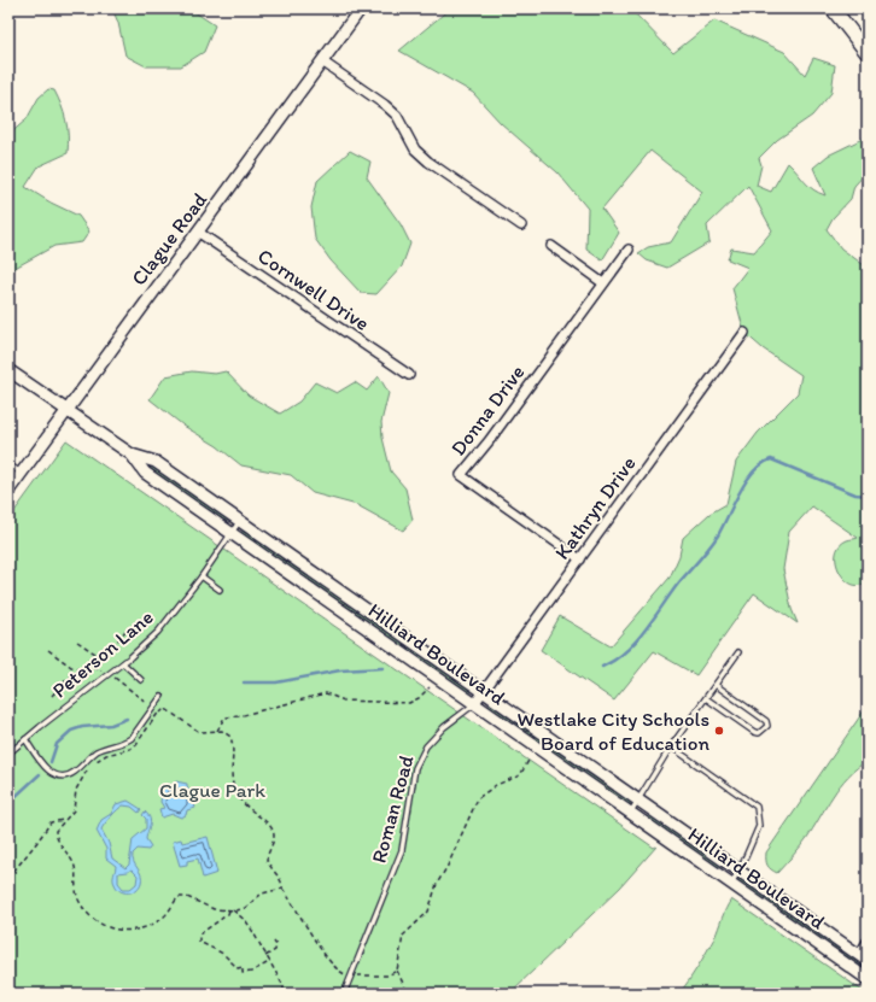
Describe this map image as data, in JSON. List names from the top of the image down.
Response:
{
  "streets": {
    "main road": ["Clague Road", "Hilliard Boulevard"],
    "street": ["Cornwell Drive", "Donna Drive", "Kathryn Drive"],
    "lane": ["Peterson Lane", "Roman Road"]
  },
  "crossings": [
    ["Clague Road", "Cornwell Drive"],
    ["Clague Road", "Hilliard Boulevard"],
    ["Donna Drive", "Kathryn Drive"],
    ["Kathryn Drive", "Hilliard Boulevard"],
    ["Kathryn Drive", "Roman Road"],
    ["Peterson Lane", "Hilliard Boulevard"],
    ["Hilliard Boulevard", "Roman Road"]
  ],
  "parks": ["Clague Park"],
  "places": ["Westlake City Schools Board of Education"]
}
